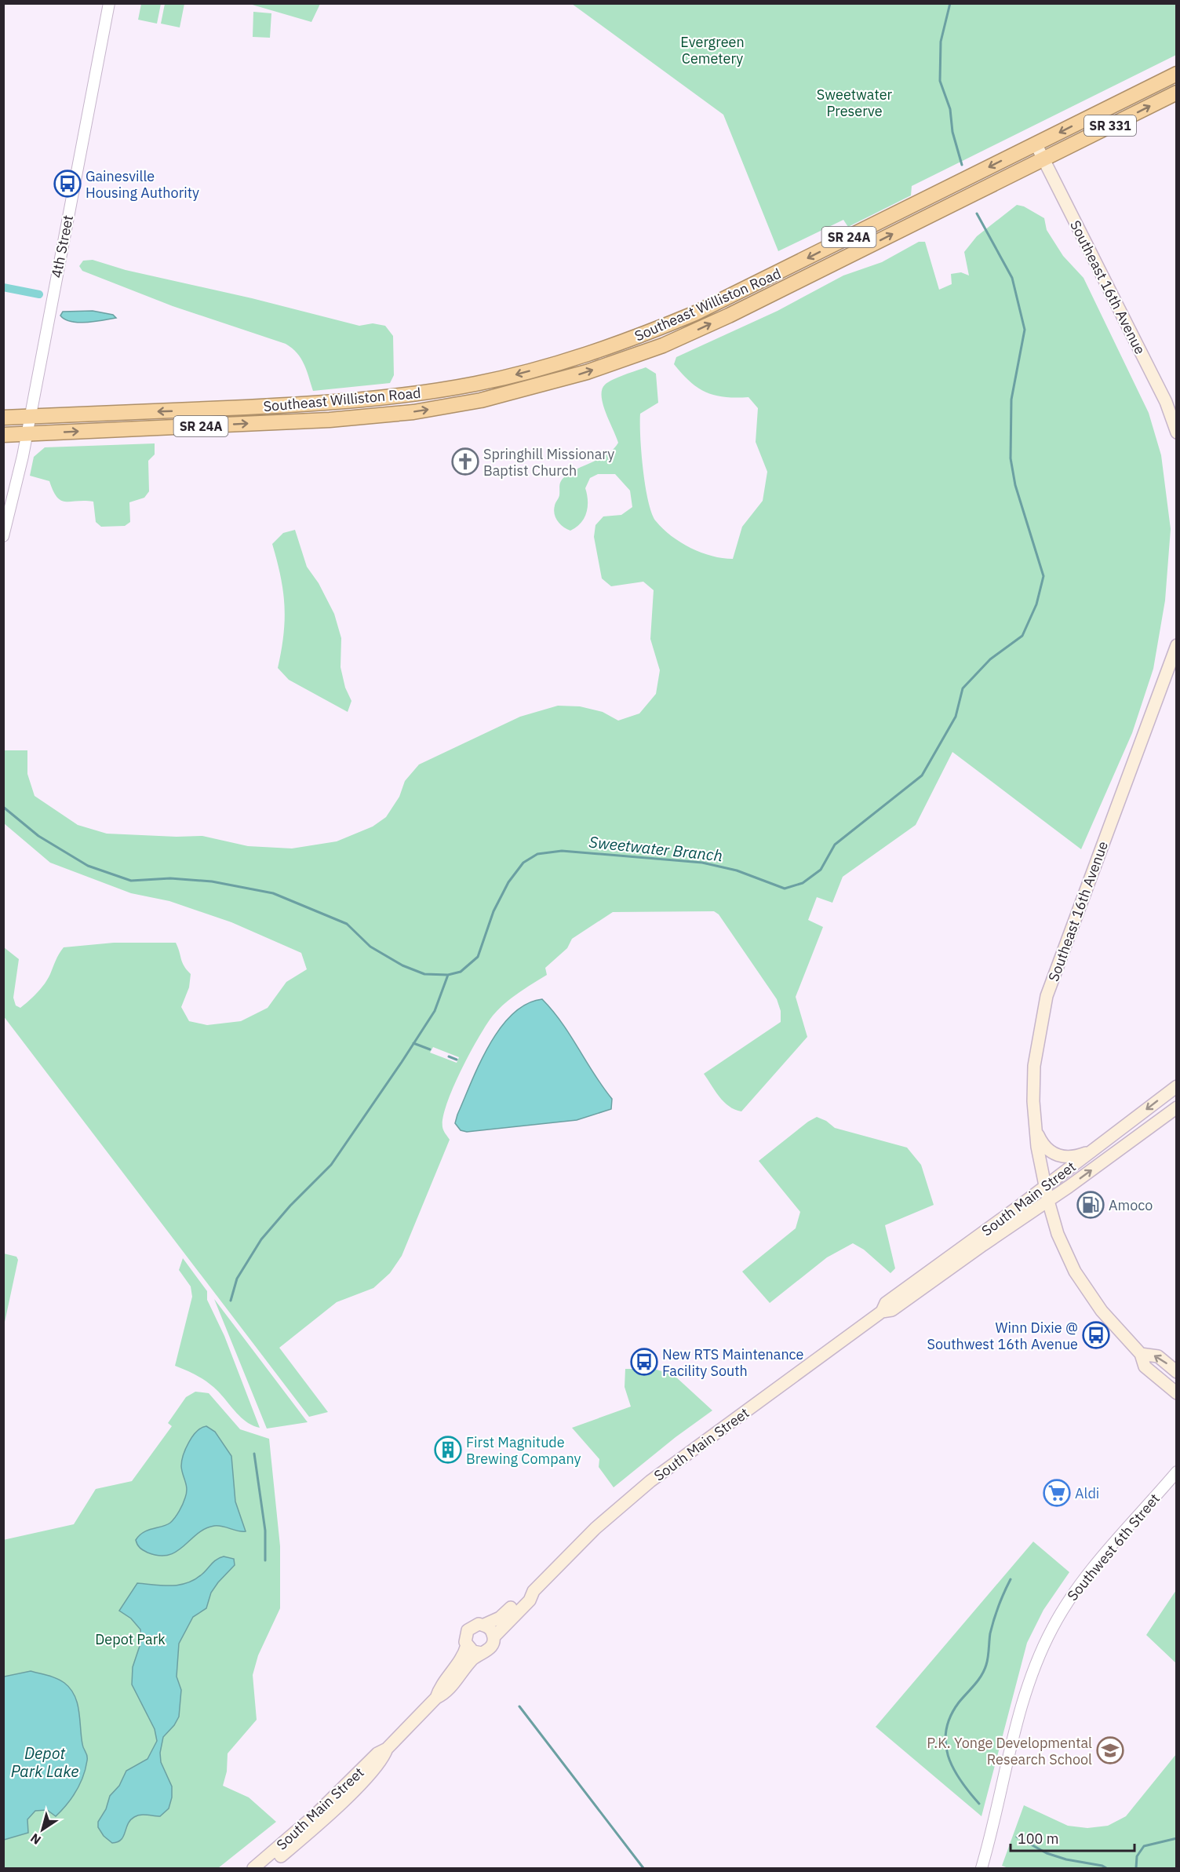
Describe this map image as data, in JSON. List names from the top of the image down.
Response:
{
  "streets": {
    "highway": ["SR 331", "SR 24A", "Southeast Williston Road"],
    "main road": ["Southeast 16th Avenue", "South Main Street"],
    "street": ["4th Street", "Southwest 6th Street"]
  },
  "crossings": [
    ["4th Street", "Southeast Williston Road"],
    ["Southeast 16th Avenue", "Southeast Williston Road"],
    ["Southeast 16th Avenue", "South Main Street"]
  ],
  "water": ["Sweetwater Branch", "Depot Park Lake"],
  "parks": ["Evergreen Cemetery", "Sweetwater Preserve", "Depot Park"],
  "places": {
    "bus stop": ["Gainesville Housing Authority", "Winn Dixie @ Southwest 16th Avenue", "New RTS Maintenance Facility South"],
    "church": ["Springhill Missionary Baptist Church"],
    "fuel station": ["Amoco"],
    "building": ["First Magnitude Brewing Company"],
    "supermarket": ["Aldi"],
    "school or university": ["P.K. Yonge Developmental Research School"]
  },
  "scale_bar": "100 m",
  "north": "bottom left"
}
